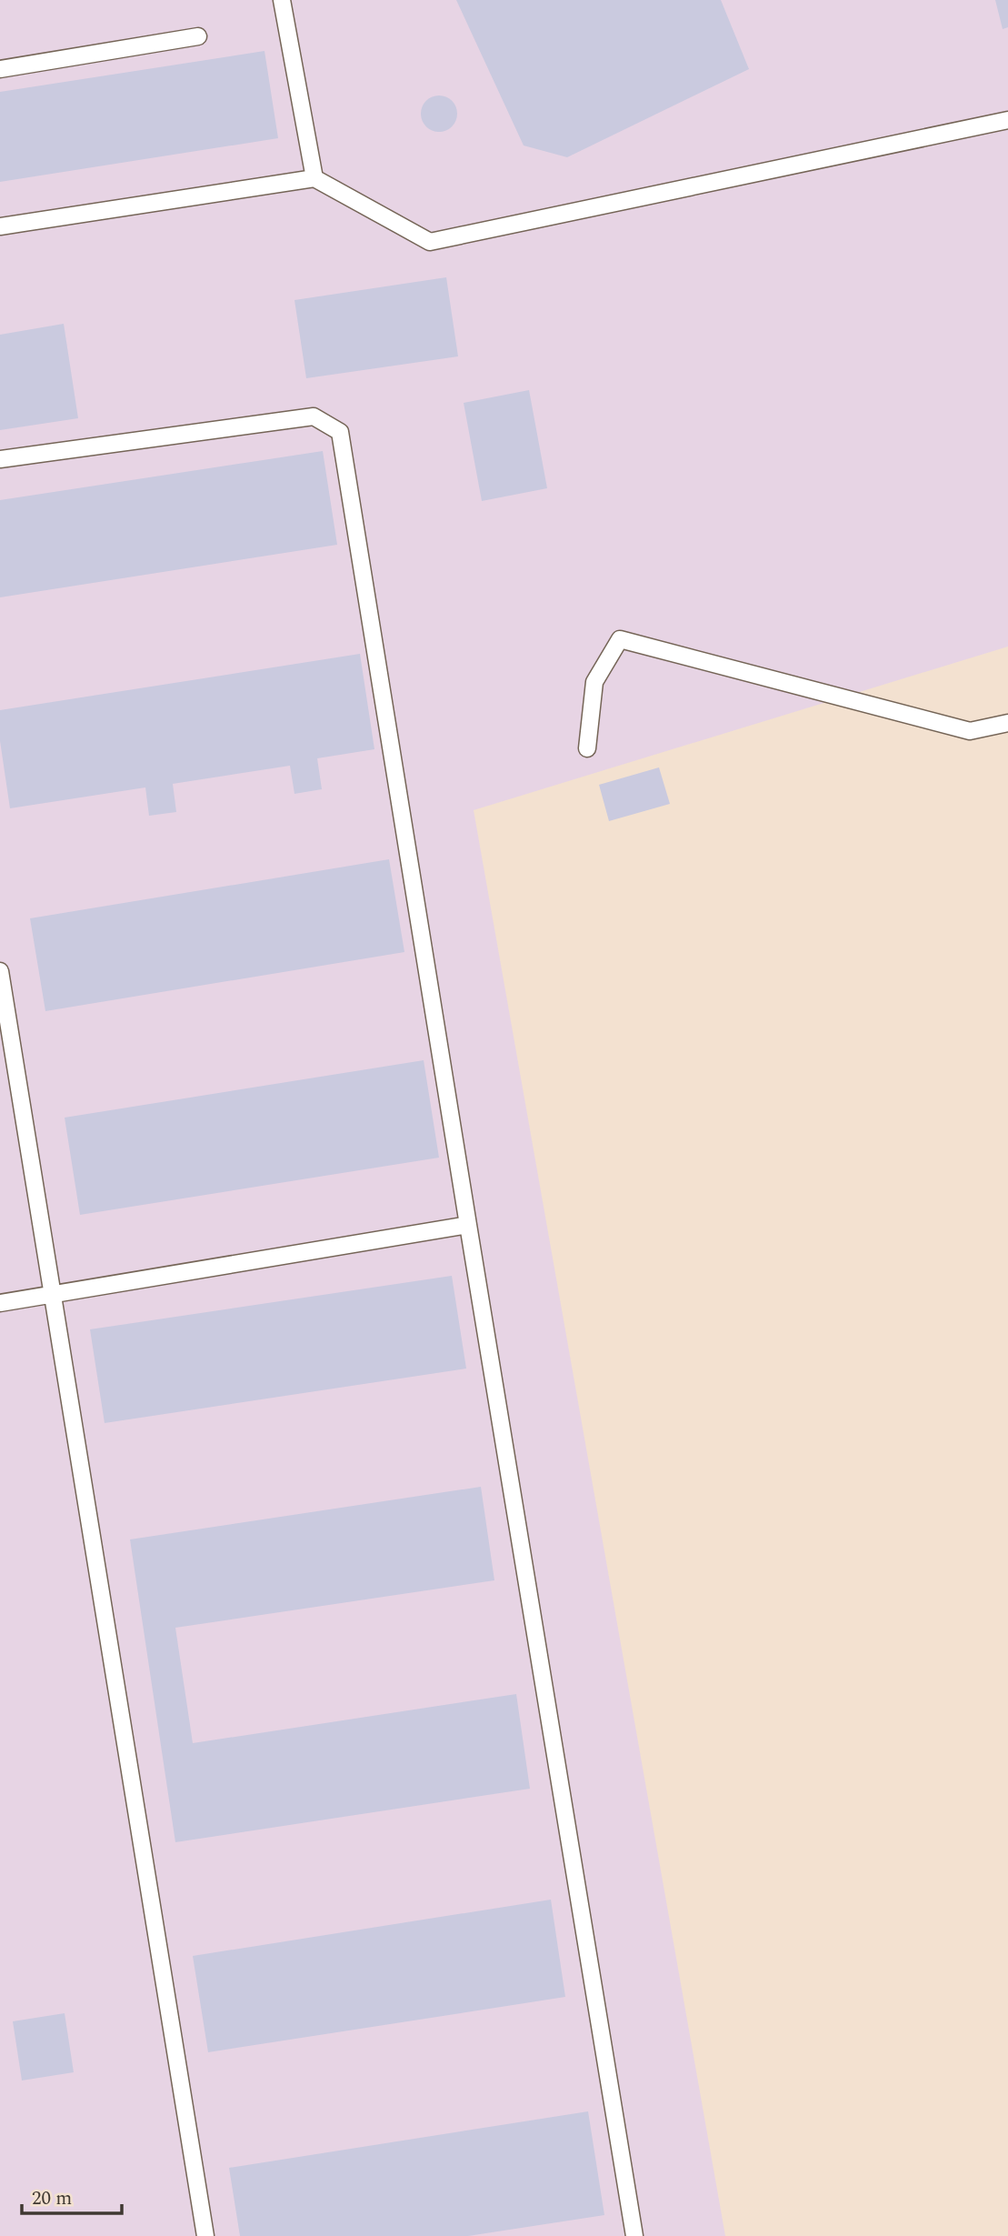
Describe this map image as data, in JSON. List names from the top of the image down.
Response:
{
  "scale_bar": "20 m"
}
